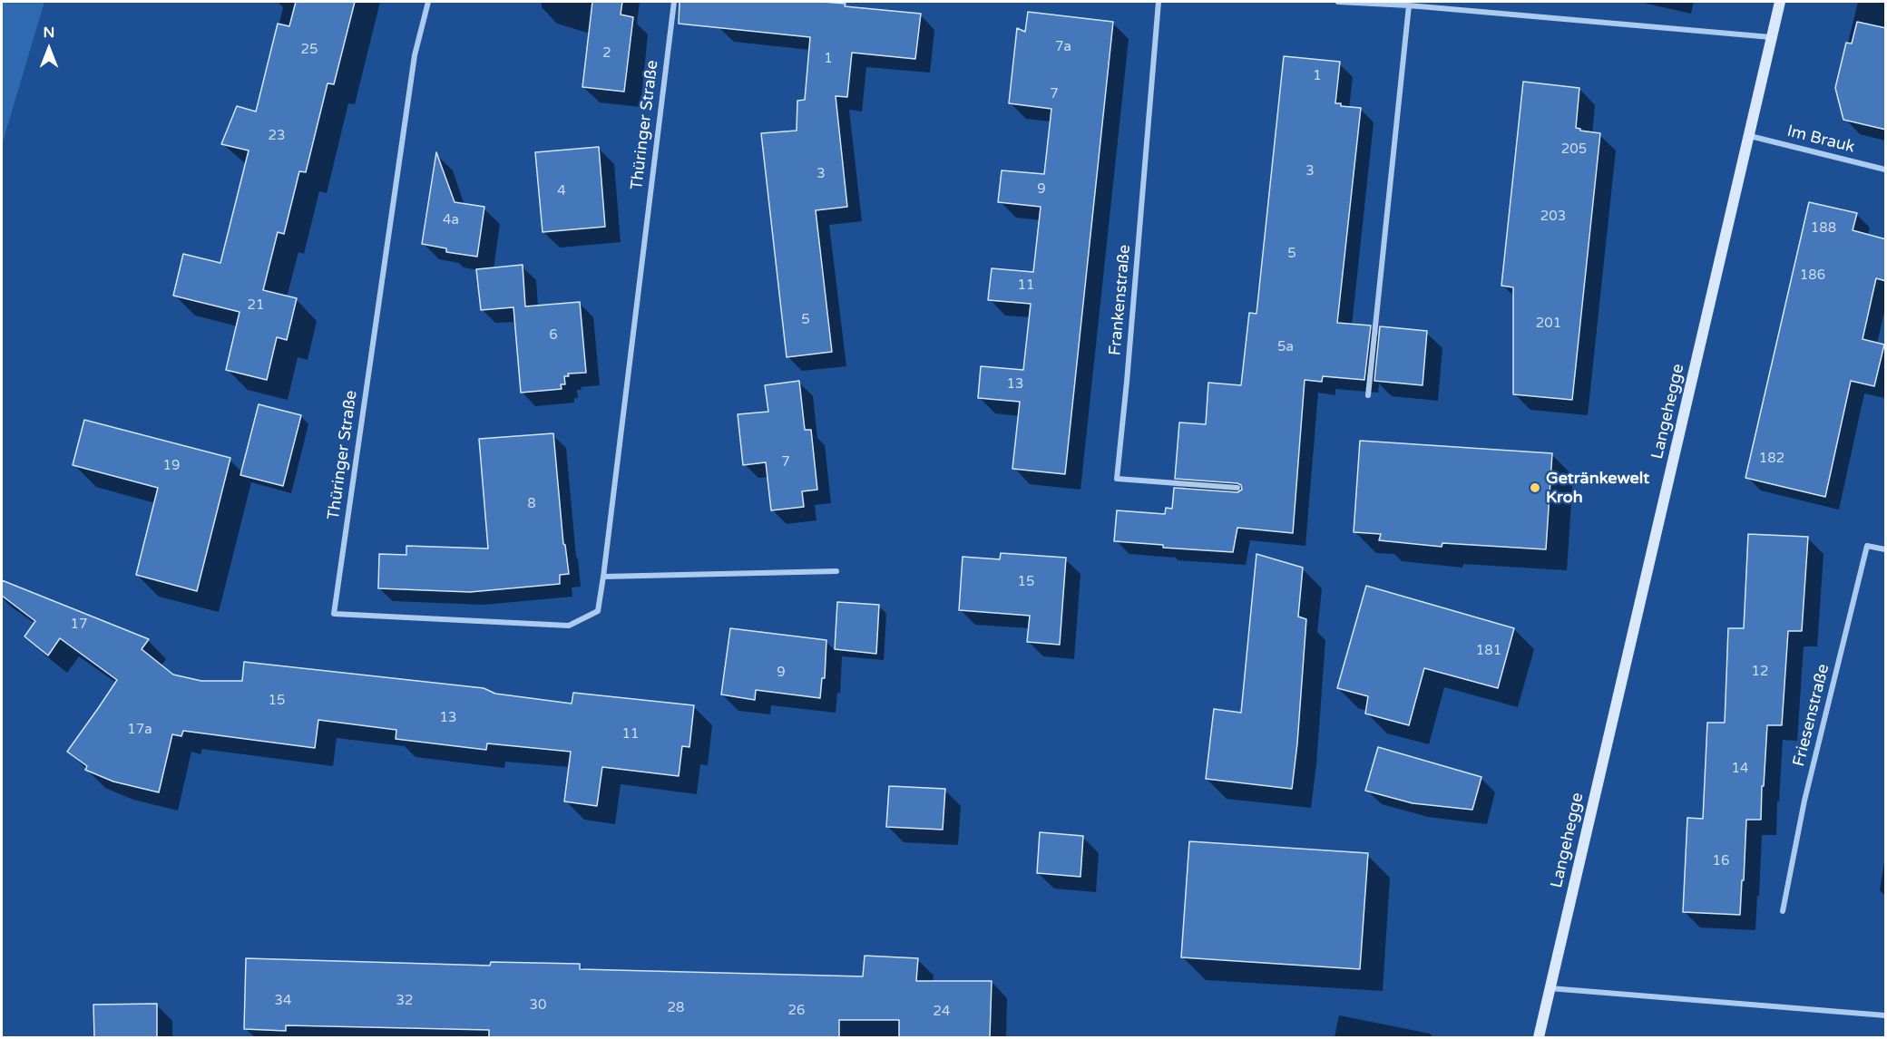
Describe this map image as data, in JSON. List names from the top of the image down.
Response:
{
  "streets": {
    "street": [
      "Thüringer Straße",
      "Im Brauk",
      "Frankenstraße",
      "Langehegge",
      "Friesenstraße"
    ]
  },
  "crossings": [
    ["Im Brauk", "Langehegge"]
  ],
  "places": ["Getränkewelt Kroh"],
  "house_numbers": [
    "7a",
    "25",
    "2",
    "1",
    "1",
    "7",
    "23",
    "205",
    "3",
    "3",
    "9",
    "4",
    "203",
    "4a",
    "188",
    "5",
    "186",
    "11",
    "21",
    "5",
    "201",
    "6",
    "5a",
    "13",
    "182",
    "7",
    "19",
    "8",
    "15",
    "17",
    "181",
    "12",
    "9",
    "15",
    "13",
    "17a",
    "11",
    "14",
    "16",
    "34",
    "32",
    "30",
    "28",
    "26",
    "24"
  ],
  "north": "top"
}
